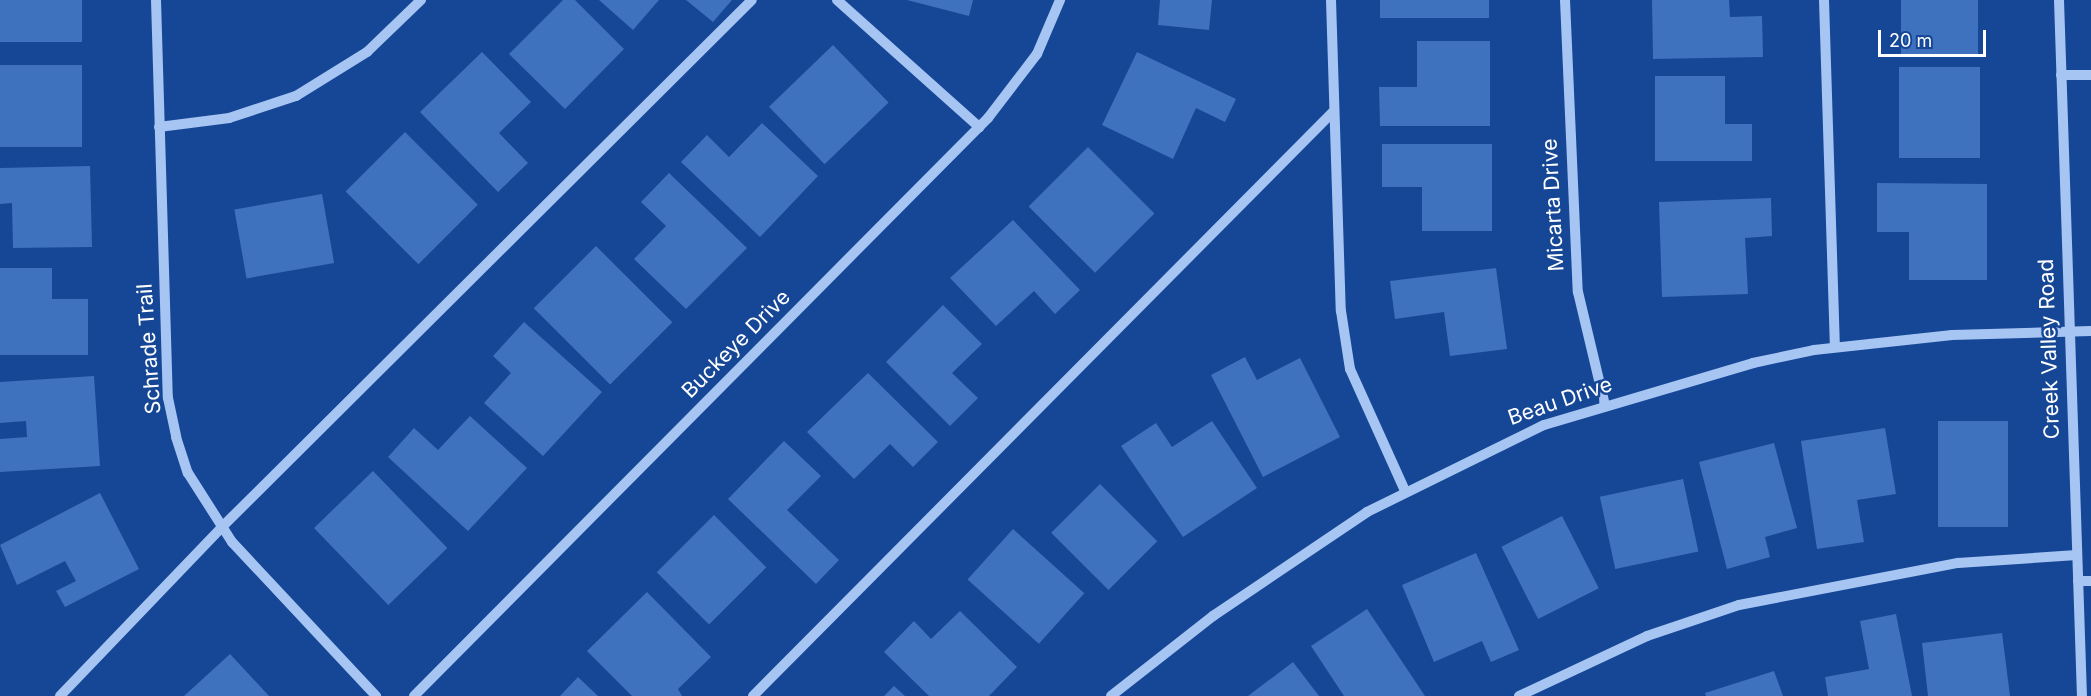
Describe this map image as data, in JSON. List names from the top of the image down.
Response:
{
  "streets": {
    "street": [
      "Micarta Drive",
      "Buckeye Drive",
      "Schrade Trail",
      "Creek Valley Road",
      "Beau Drive"
    ]
  },
  "crossings": [
    ["Micarta Drive", "Beau Drive"],
    ["Creek Valley Road", "Beau Drive"]
  ],
  "scale_bar": "20 m"
}
